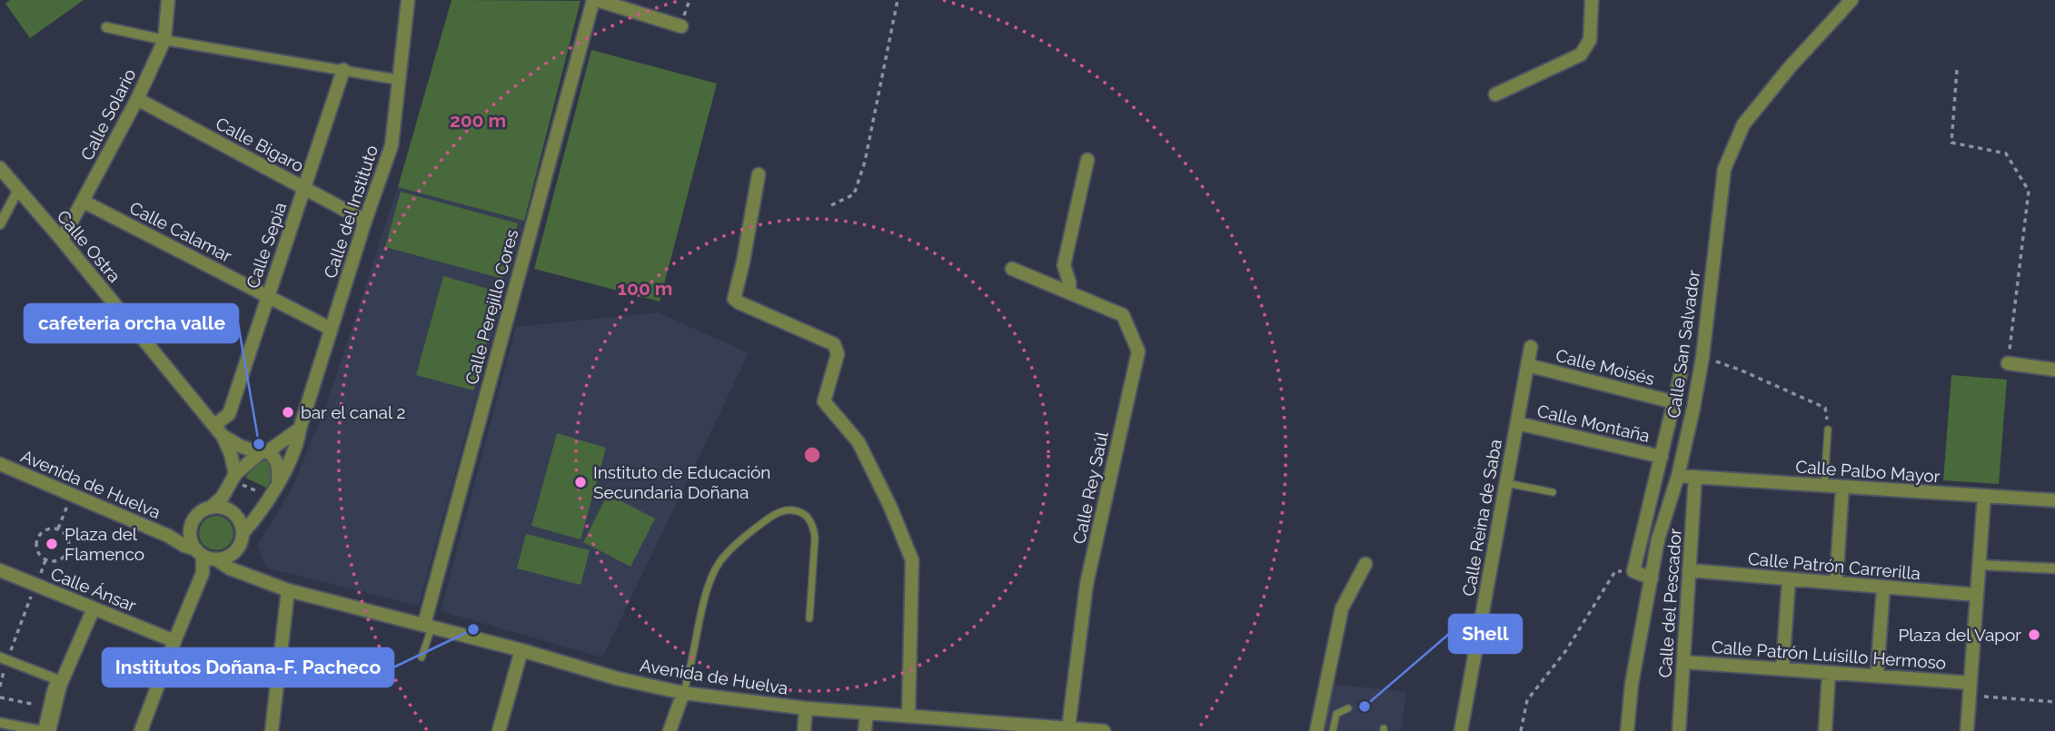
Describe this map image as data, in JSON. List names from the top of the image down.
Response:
{
  "streets": {
    "street": [
      "Calle Solario",
      "Calle Bigaro",
      "Calle del Instituto",
      "Calle Calamar",
      "Calle Sepia",
      "Calle Ostra",
      "Calle Perejillo Cores",
      "Calle San Salvador",
      "Calle Moisés",
      "Calle Montaña",
      "Calle Palbo Mayor",
      "Avenida de Huelva",
      "Calle Rey Saúl",
      "Calle Reina de Saba",
      "Calle Patrón Carrerilla",
      "Calle Ánsar",
      "Calle del Pescador",
      "Calle Patrón Luisillo Hermoso"
    ]
  },
  "crossings": [
    ["Calle Solario", "Calle Bigaro"],
    ["Calle Solario", "Calle Calamar"],
    ["Calle Solario", "Calle Ostra"],
    ["Calle Bigaro", "Calle del Instituto"],
    ["Calle Bigaro", "Calle Sepia"],
    ["Calle del Instituto", "Calle Calamar"],
    ["Calle del Instituto", "Avenida de Huelva"],
    ["Calle Calamar", "Calle Sepia"],
    ["Calle Sepia", "Calle Ostra"],
    ["Calle Perejillo Cores", "Avenida de Huelva"],
    ["Calle San Salvador", "Calle Palbo Mayor"],
    ["Calle Moisés", "Calle Reina de Saba"],
    ["Calle Montaña", "Calle Reina de Saba"],
    ["Calle Palbo Mayor", "Calle del Pescador"],
    ["Avenida de Huelva", "Calle Rey Saúl"],
    ["Calle Patrón Carrerilla", "Calle del Pescador"],
    ["Calle del Pescador", "Calle Patrón Luisillo Hermoso"]
  ],
  "places": [
    "bar el canal 2",
    "cafeteria orcha valle",
    "Instituto de Educación Secundaria Doñana",
    "Plaza del Flamenco",
    "Institutos Doñana-F. Pacheco",
    "Plaza del Vapor",
    "Shell"
  ],
  "rings": ["200 m", "100 m"]
}
